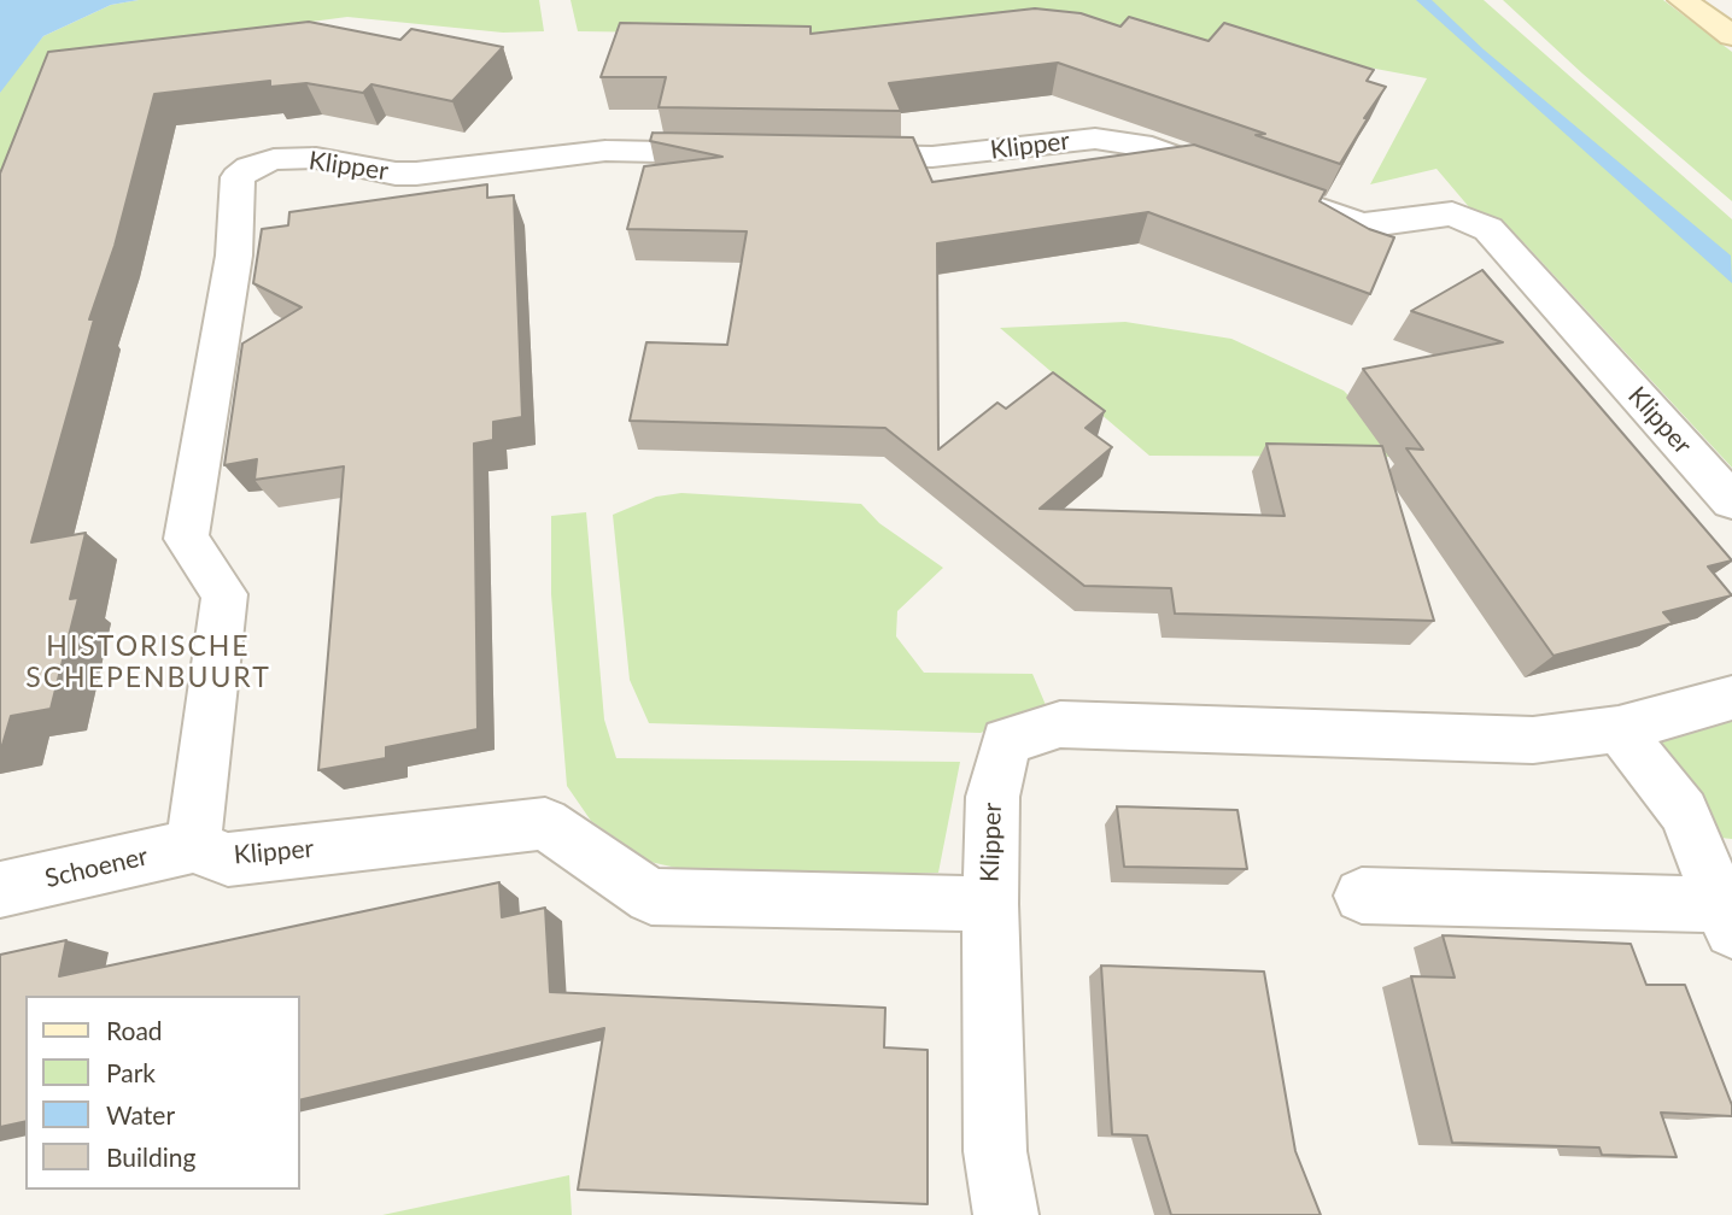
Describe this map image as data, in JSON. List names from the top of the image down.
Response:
{
  "streets": {
    "street": ["Klipper", "Schoener"]
  },
  "crossings": [
    ["Klipper", "Schoener"]
  ],
  "districts": ["HISTORISCHE SCHEPENBUURT"],
  "legend": [
    "Road",
    "Park",
    "Water",
    "Building"
  ]
}
